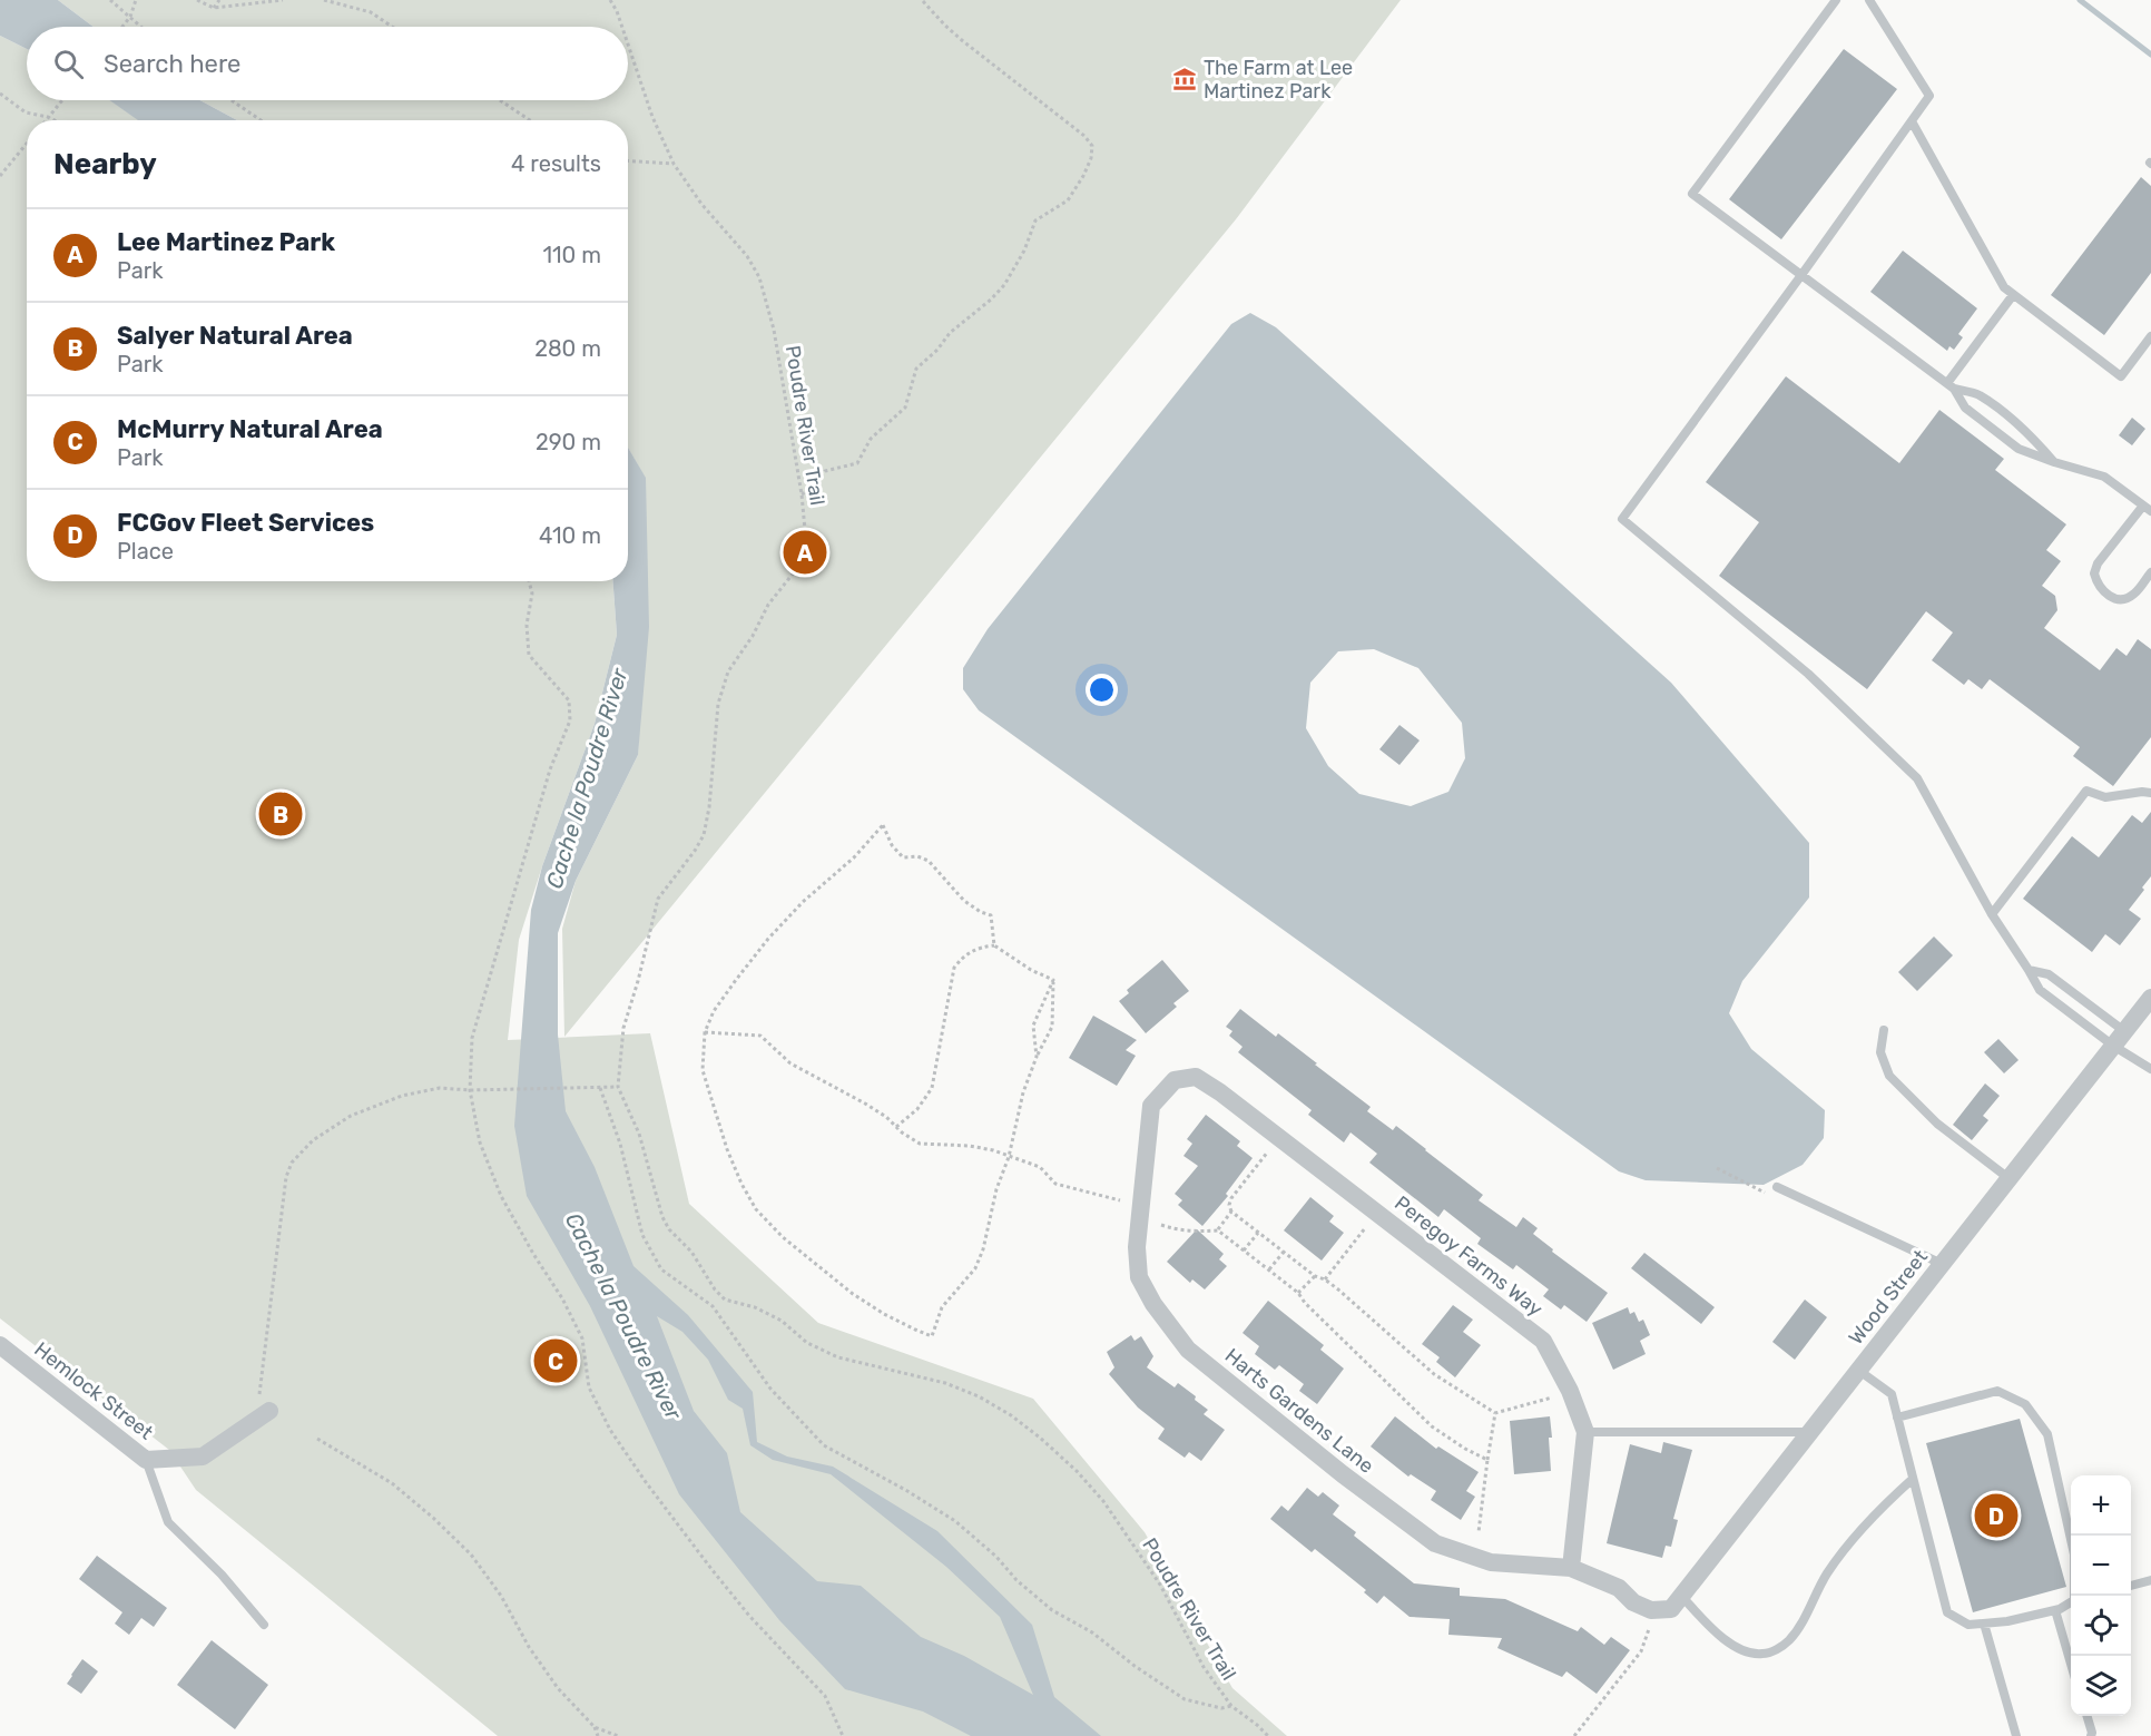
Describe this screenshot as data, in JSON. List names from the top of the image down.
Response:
{
  "streets": {
    "street": [
      "Peregoy Farms Way",
      "Wood Street",
      "Hemlock Street",
      "Harts Gardens Lane"
    ],
    "path": ["Poudre River Trail"]
  },
  "crossings": [
    ["Peregoy Farms Way", "Harts Gardens Lane"],
    ["Wood Street", "Harts Gardens Lane"]
  ],
  "water": ["Cache la Poudre River"],
  "places": {
    "museum": ["The Farm at Lee Martinez Park"]
  },
  "page": {
    "search": "Search here",
    "heading": ["Nearby", "4 results"],
    "list": [
      {
        "mark": "A",
        "name": "Lee Martinez Park",
        "note": "Park",
        "value": "110 m"
      },
      {
        "mark": "B",
        "name": "Salyer Natural Area",
        "note": "Park",
        "value": "280 m"
      },
      {
        "mark": "C",
        "name": "McMurry Natural Area",
        "note": "Park",
        "value": "290 m"
      },
      {
        "mark": "D",
        "name": "FCGov Fleet Services",
        "note": "Place",
        "value": "410 m"
      }
    ],
    "pins": [
      "A",
      "B",
      "C",
      "D"
    ],
    "map_buttons": ["+", "−"]
  }
}
